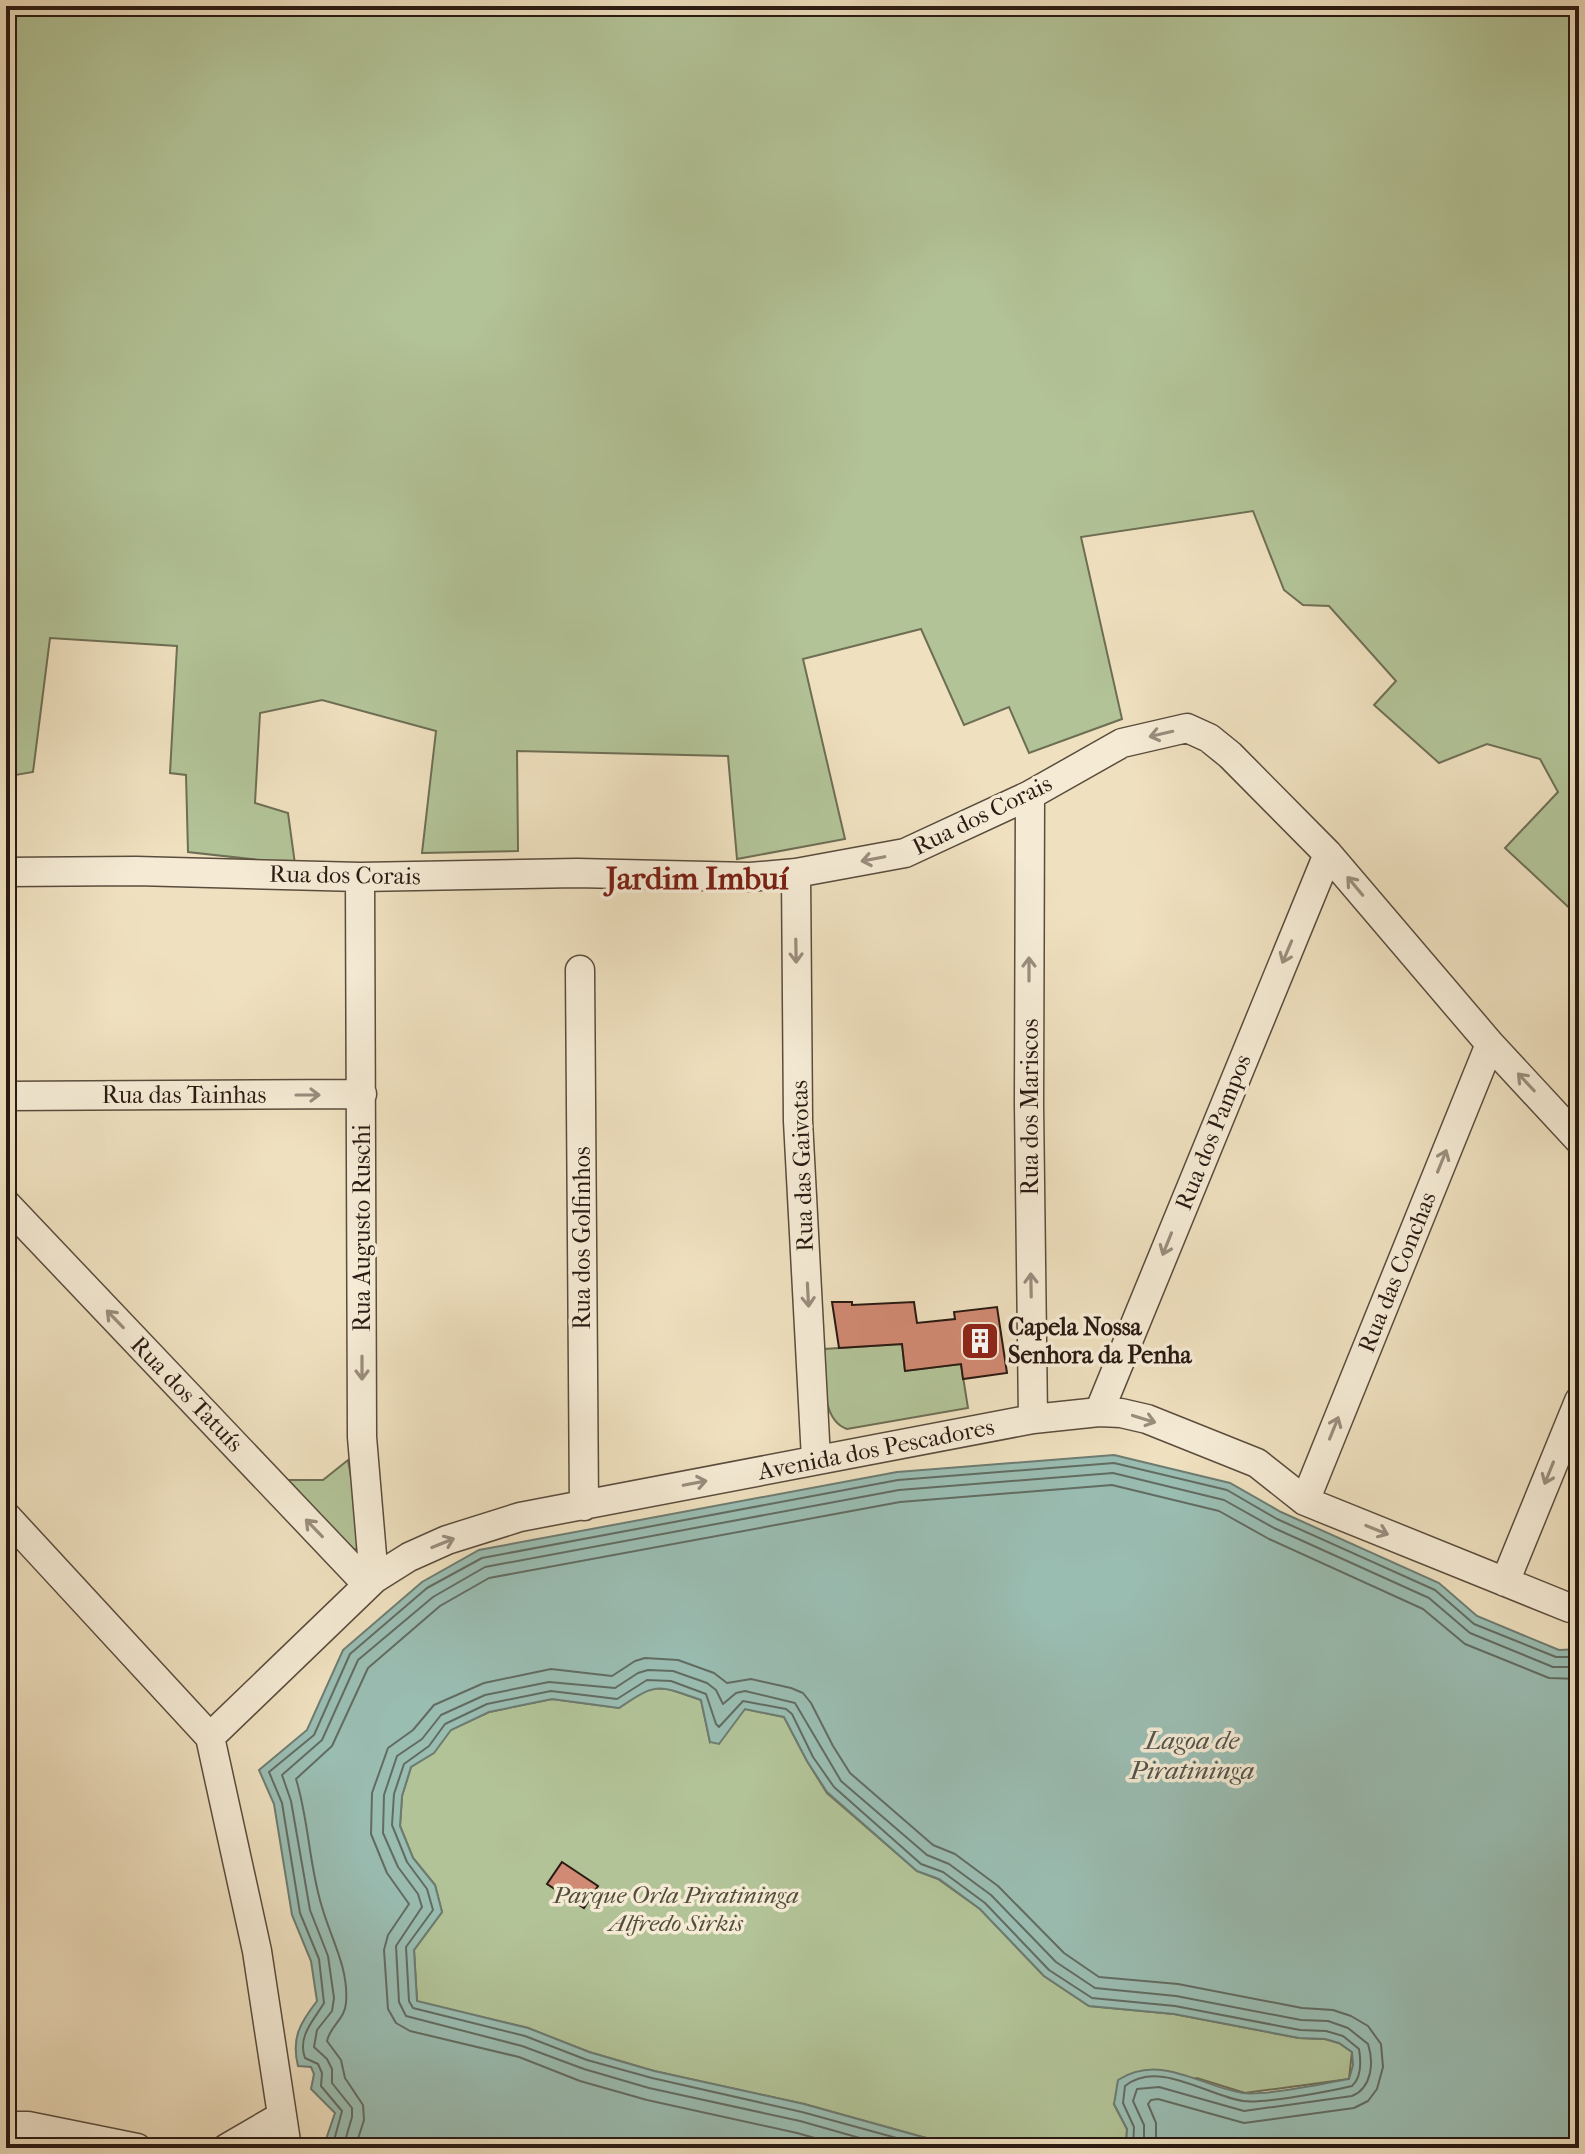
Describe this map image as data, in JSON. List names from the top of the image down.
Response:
{
  "streets": {
    "street": [
      "Rua dos Corais",
      "Rua das Tainhas",
      "Rua dos Mariscos",
      "Rua dos Pampos",
      "Rua das Gaivotas",
      "Rua Augusto Ruschi",
      "Rua dos Golfinhos",
      "Rua das Conchas",
      "Rua dos Tatuís",
      "Avenida dos Pescadores"
    ]
  },
  "crossings": [
    ["Rua dos Corais", "Rua dos Mariscos"],
    ["Rua dos Corais", "Rua dos Pampos"],
    ["Rua dos Corais", "Rua das Gaivotas"],
    ["Rua dos Corais", "Rua Augusto Ruschi"],
    ["Rua dos Corais", "Rua das Conchas"],
    ["Rua das Tainhas", "Rua Augusto Ruschi"],
    ["Rua dos Mariscos", "Avenida dos Pescadores"],
    ["Rua dos Pampos", "Avenida dos Pescadores"],
    ["Rua das Gaivotas", "Avenida dos Pescadores"],
    ["Rua Augusto Ruschi", "Rua dos Tatuís"],
    ["Rua Augusto Ruschi", "Avenida dos Pescadores"],
    ["Rua dos Golfinhos", "Avenida dos Pescadores"],
    ["Rua das Conchas", "Avenida dos Pescadores"],
    ["Rua dos Tatuís", "Avenida dos Pescadores"]
  ],
  "one_way": [
    "Rua dos Corais",
    "Rua das Tainhas",
    "Rua dos Mariscos",
    "Rua dos Pampos",
    "Rua das Gaivotas",
    "Rua Augusto Ruschi",
    "Avenida dos Pescadores"
  ],
  "districts": ["Jardim Imbuí"],
  "water": ["Lagoa de Piratininga"],
  "parks": ["Parque Orla Piratininga Alfredo Sirkis"],
  "places": {
    "building": ["Capela Nossa Senhora da Penha"]
  }
}
